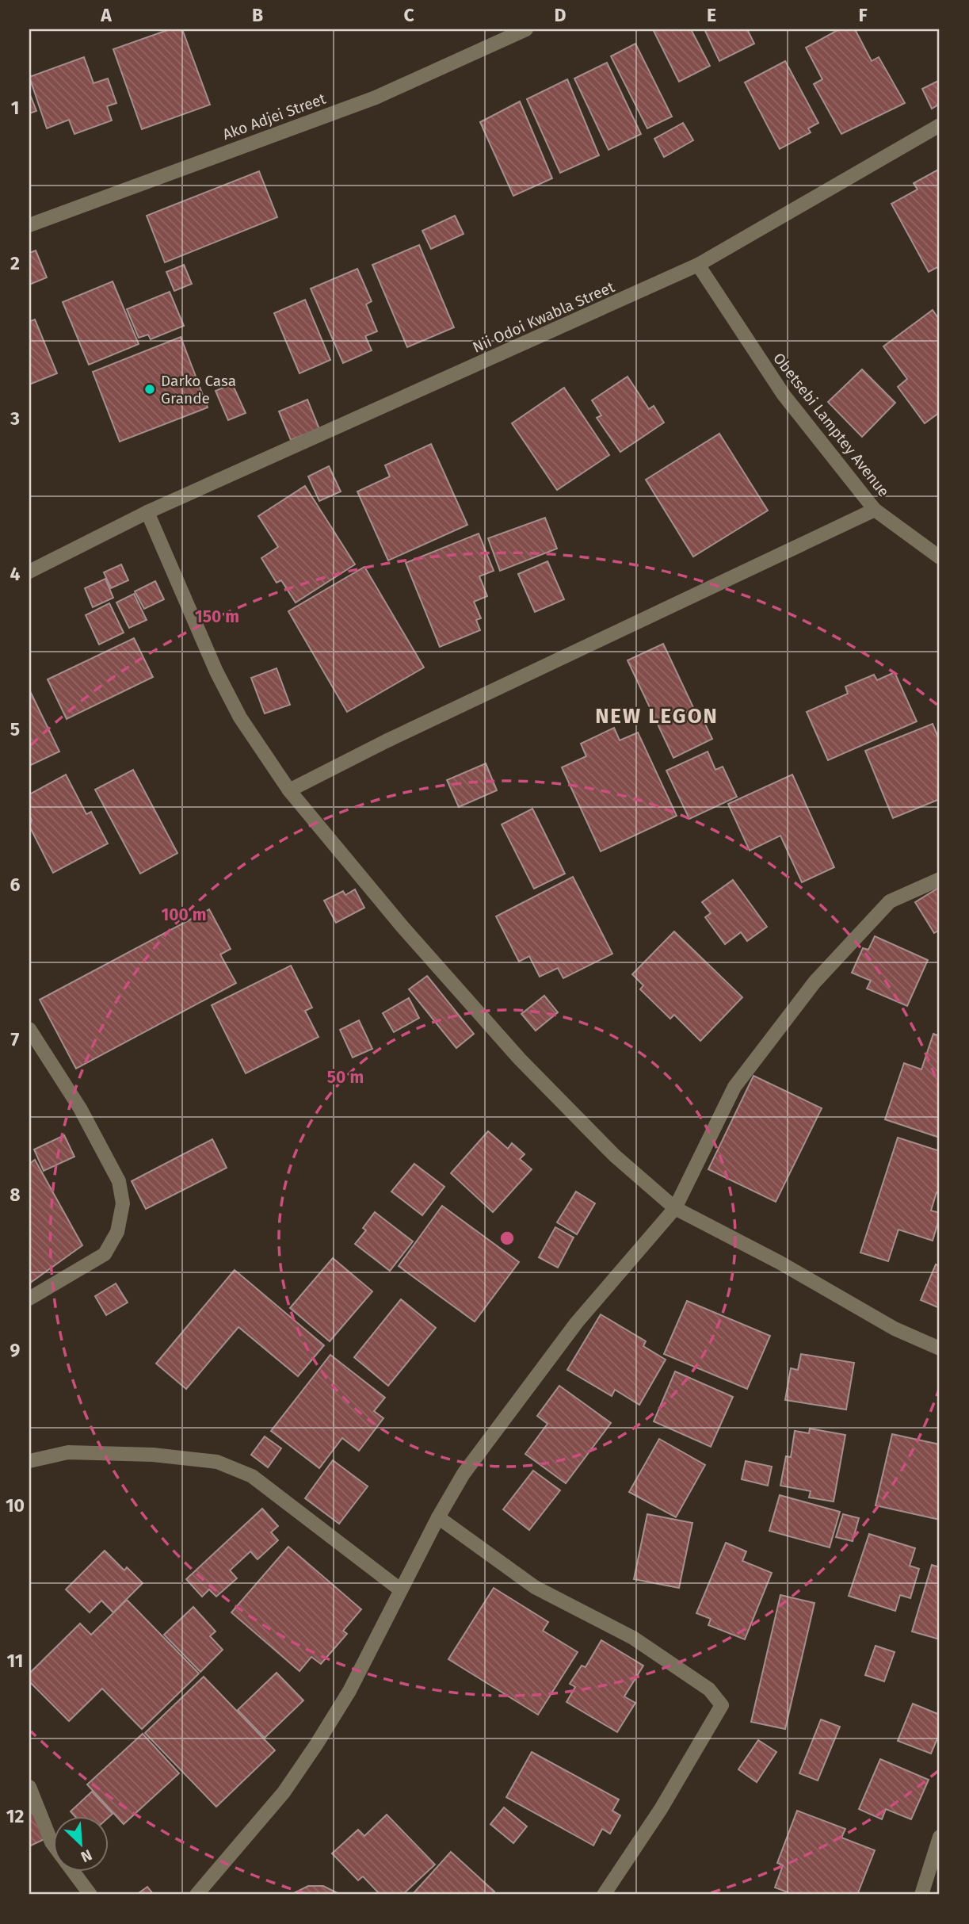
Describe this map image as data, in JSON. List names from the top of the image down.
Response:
{
  "streets": {
    "street": ["Ako Adjei Street", "Nii Odoi Kwabla Street", "Obetsebi Lamptey Avenue"]
  },
  "crossings": [
    ["Nii Odoi Kwabla Street", "Obetsebi Lamptey Avenue"]
  ],
  "districts": ["NEW LEGON"],
  "places": ["Darko Casa Grande"],
  "north": "bottom right",
  "grid": {
    "columns": [
      "A",
      "B",
      "C",
      "D",
      "E",
      "F"
    ],
    "rows": [
      "1",
      "2",
      "3",
      "4",
      "5",
      "6",
      "7",
      "8",
      "9",
      "10",
      "11",
      "12"
    ]
  },
  "rings": ["150 m", "100 m", "50 m"]
}
